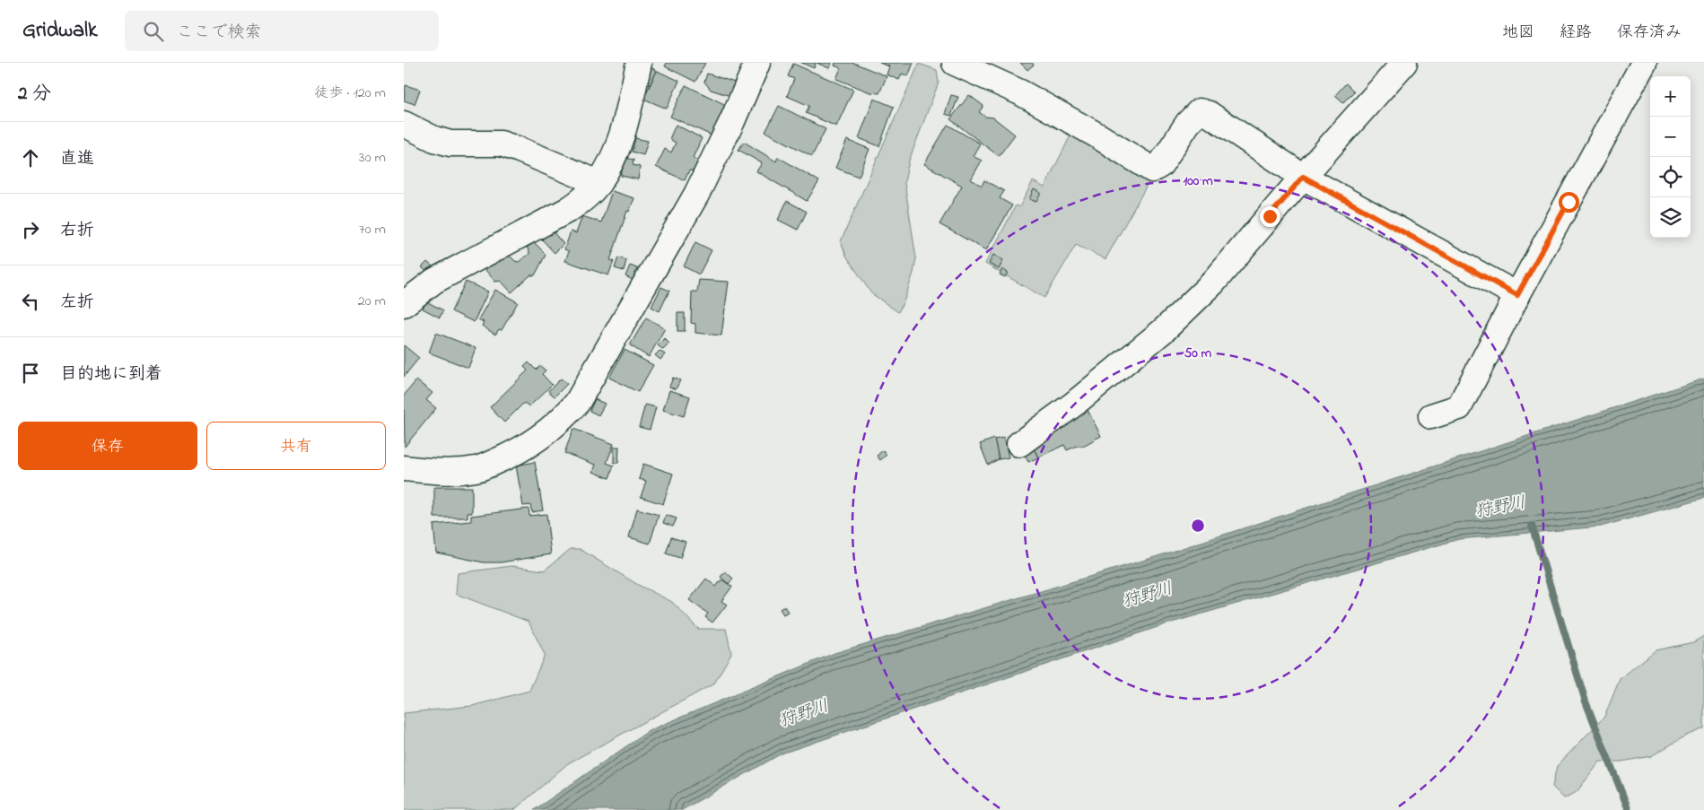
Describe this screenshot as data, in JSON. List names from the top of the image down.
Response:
{
  "water": ["狩野川"],
  "page": {
    "header": "Gridwalk",
    "search": "ここで検索",
    "nav": ["地図", "経路", "保存済み"],
    "heading": ["2 分", "徒歩 · 120 m"],
    "map_buttons": ["+", "−"],
    "list": [
      ["直進", "30 m"],
      ["右折", "70 m"],
      ["左折", "20 m"],
      "目的地に到着"
    ],
    "buttons": ["保存", "共有"]
  },
  "rings": ["100 m", "50 m"]
}
